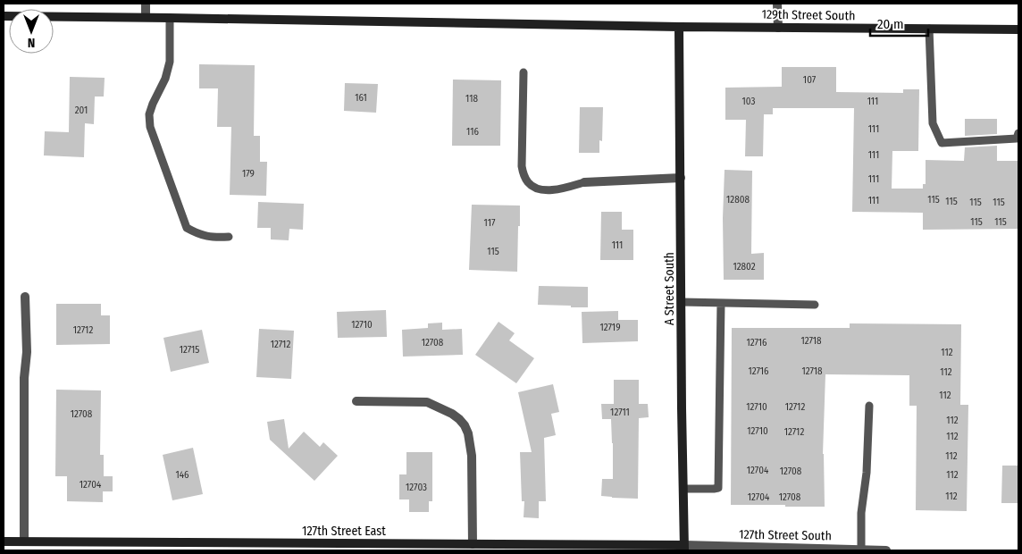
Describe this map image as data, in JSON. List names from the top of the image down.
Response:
{
  "streets": {
    "street": [
      "129th Street South",
      "A Street South",
      "127th Street East",
      "127th Street South"
    ]
  },
  "crossings": [
    ["129th Street South", "A Street South"],
    ["A Street South", "127th Street East"],
    ["A Street South", "127th Street South"],
    ["127th Street East", "127th Street South"]
  ],
  "house_numbers": [
    "107",
    "161",
    "118",
    "103",
    "111",
    "201",
    "111",
    "116",
    "111",
    "179",
    "111",
    "12808",
    "115",
    "111",
    "115",
    "115",
    "115",
    "115",
    "115",
    "117",
    "111",
    "115",
    "12802",
    "12710",
    "12719",
    "12712",
    "12718",
    "12708",
    "12716",
    "12712",
    "12715",
    "112",
    "12716",
    "12718",
    "112",
    "112",
    "12710",
    "12712",
    "12711",
    "12708",
    "112",
    "12710",
    "12712",
    "112",
    "112",
    "12704",
    "12708",
    "146",
    "112",
    "12704",
    "12703",
    "112",
    "12704",
    "12708"
  ],
  "scale_bar": "20 m",
  "north": "bottom"
}
